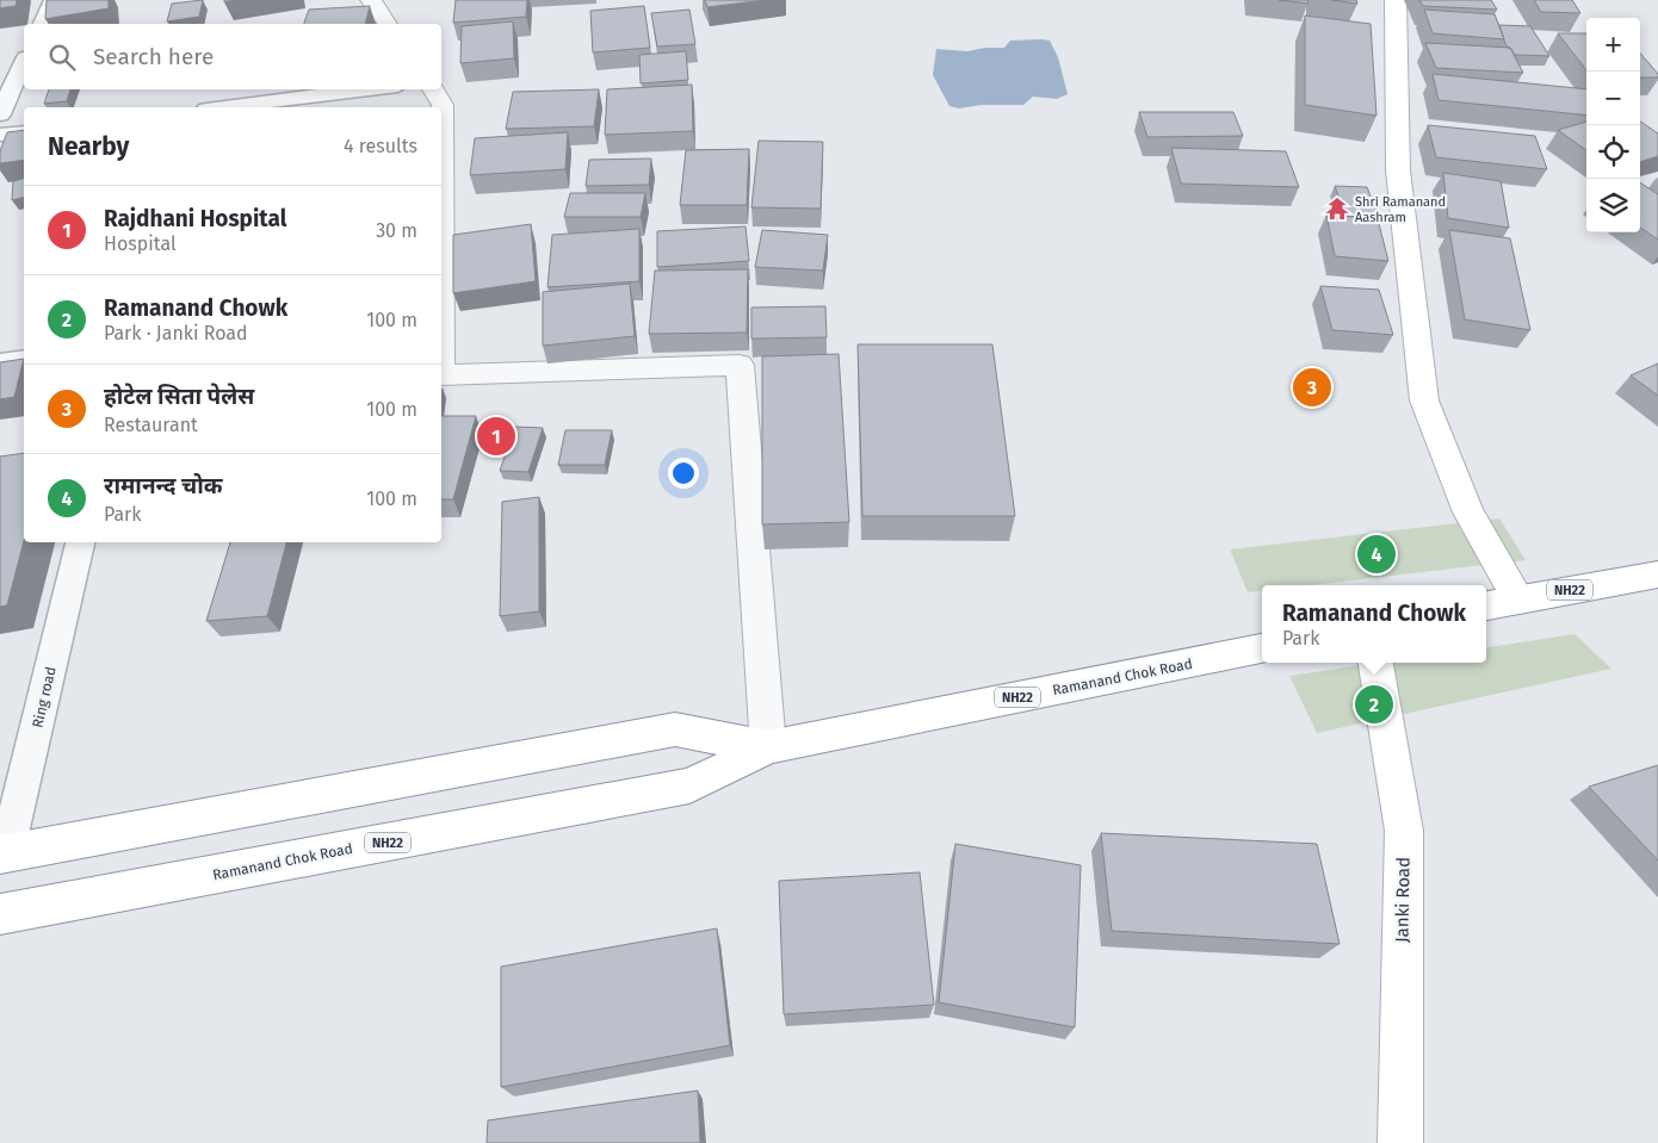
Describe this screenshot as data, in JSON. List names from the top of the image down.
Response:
{
  "streets": {
    "main road": ["NH22", "Ramanand Chok Road", "Janki Road"],
    "lane": ["Ring road"]
  },
  "crossings": [
    ["Ramanand Chok Road", "Ring road"]
  ],
  "places": {
    "temple": ["Shri Ramanand Aashram"]
  },
  "page": {
    "map_buttons": ["+", "−"],
    "search": "Search here",
    "heading": ["Nearby", "4 results"],
    "list": [
      {
        "mark": "1",
        "name": "Rajdhani Hospital",
        "note": "Hospital",
        "value": "30 m"
      },
      {
        "mark": "2",
        "name": "Ramanand Chowk",
        "note": "Park · Janki Road",
        "value": "100 m"
      },
      {
        "mark": "3",
        "name": "होटेल सिता पेलेस",
        "note": "Restaurant",
        "value": "100 m"
      },
      {
        "mark": "4",
        "name": "रामानन्द चोक",
        "note": "Park",
        "value": "100 m"
      }
    ],
    "pins": [
      "3",
      "1",
      "4",
      "2"
    ],
    "popup": ["Ramanand Chowk", "Park"]
  }
}
